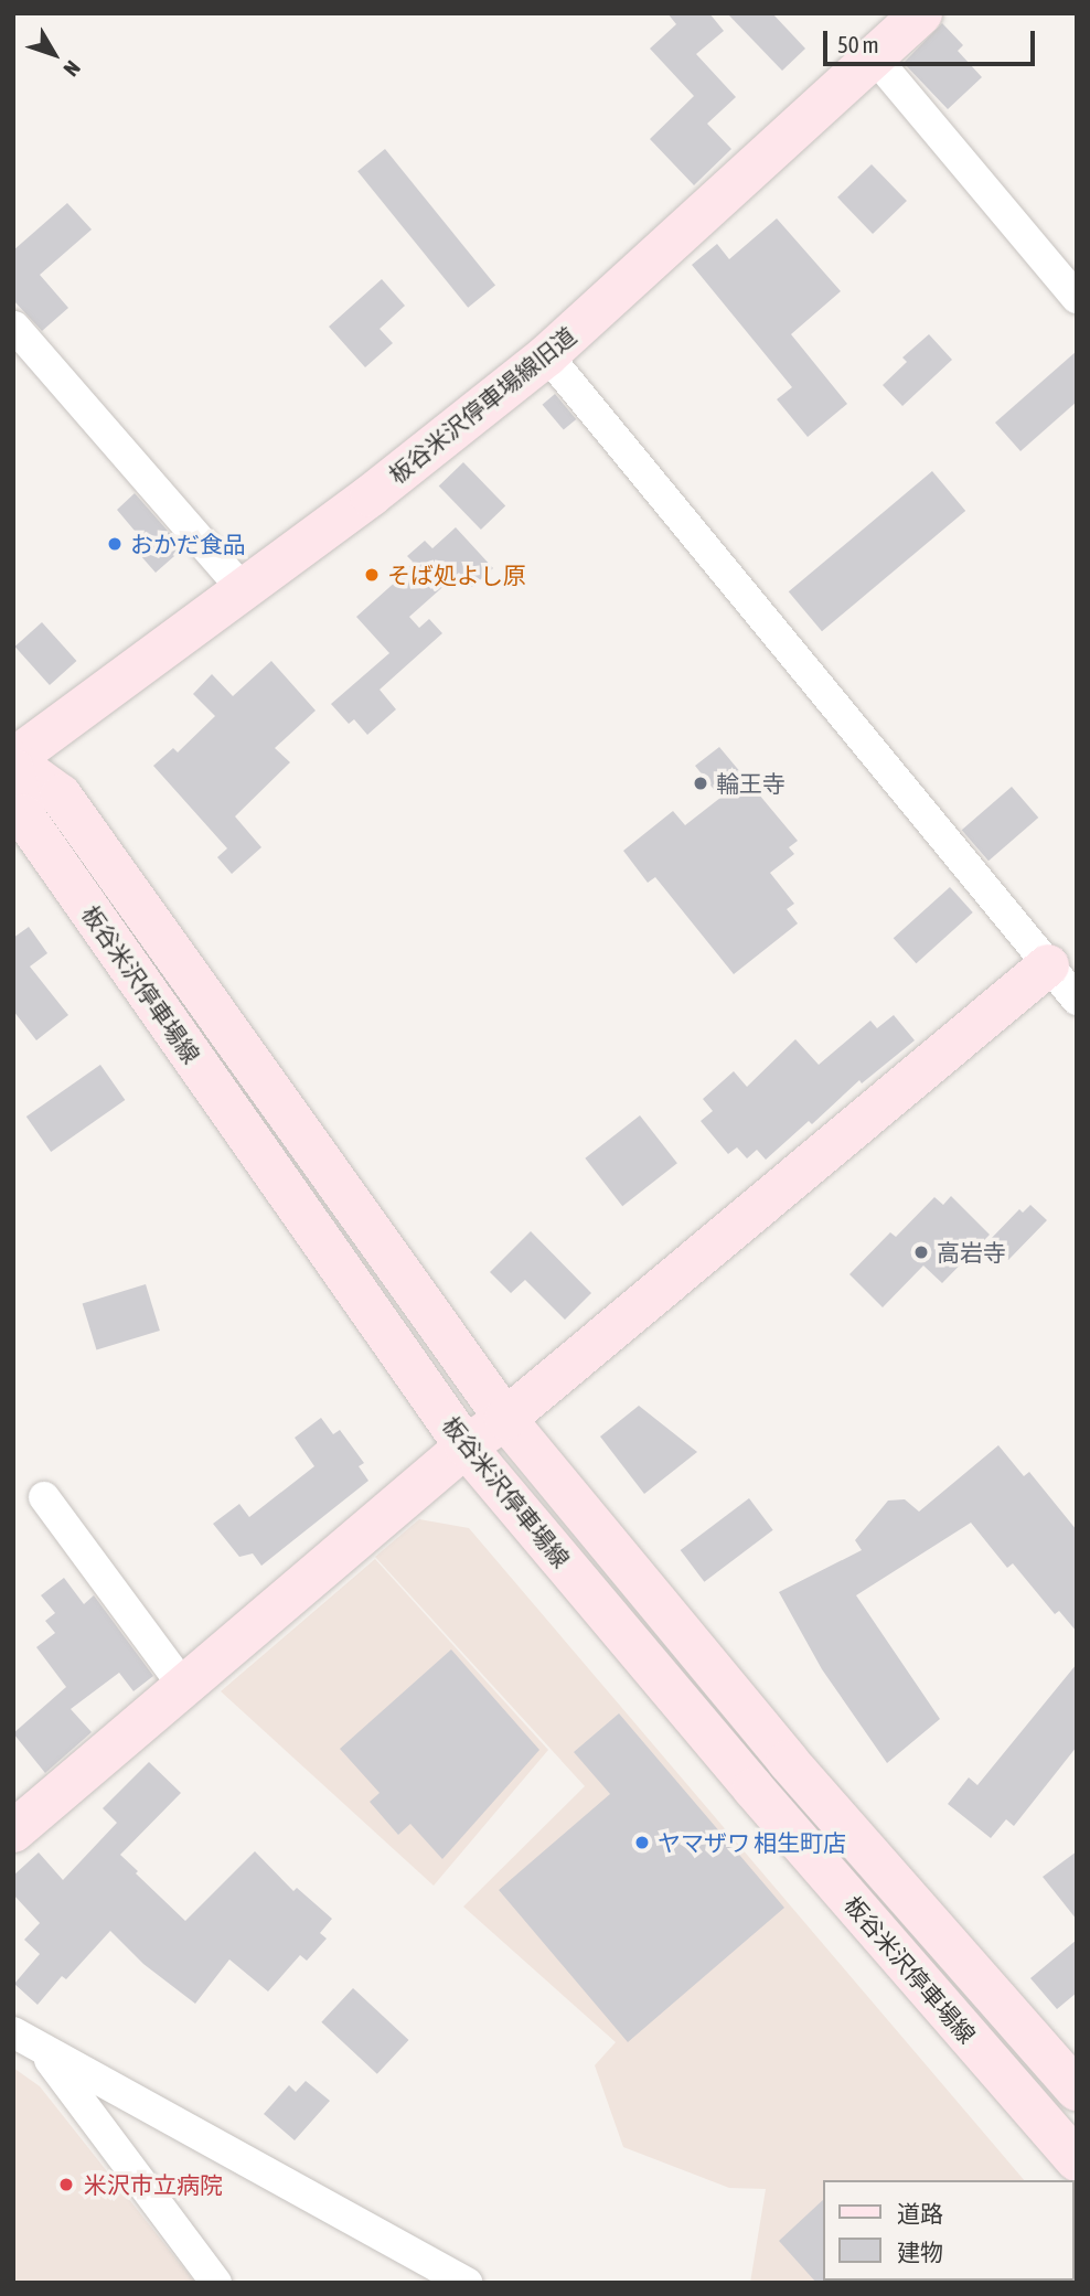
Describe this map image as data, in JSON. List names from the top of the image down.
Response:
{
  "streets": {
    "main road": ["板谷米沢停車場線旧道", "板谷米沢停車場線"]
  },
  "crossings": [
    ["板谷米沢停車場線旧道", "板谷米沢停車場線"]
  ],
  "places": [
    "おかだ食品",
    "そば処よし原",
    "輪王寺",
    "高岩寺",
    "ヤマザワ 相生町店",
    "米沢市立病院"
  ],
  "legend": ["道路", "建物"],
  "scale_bar": "50 m",
  "north": "bottom right"
}
